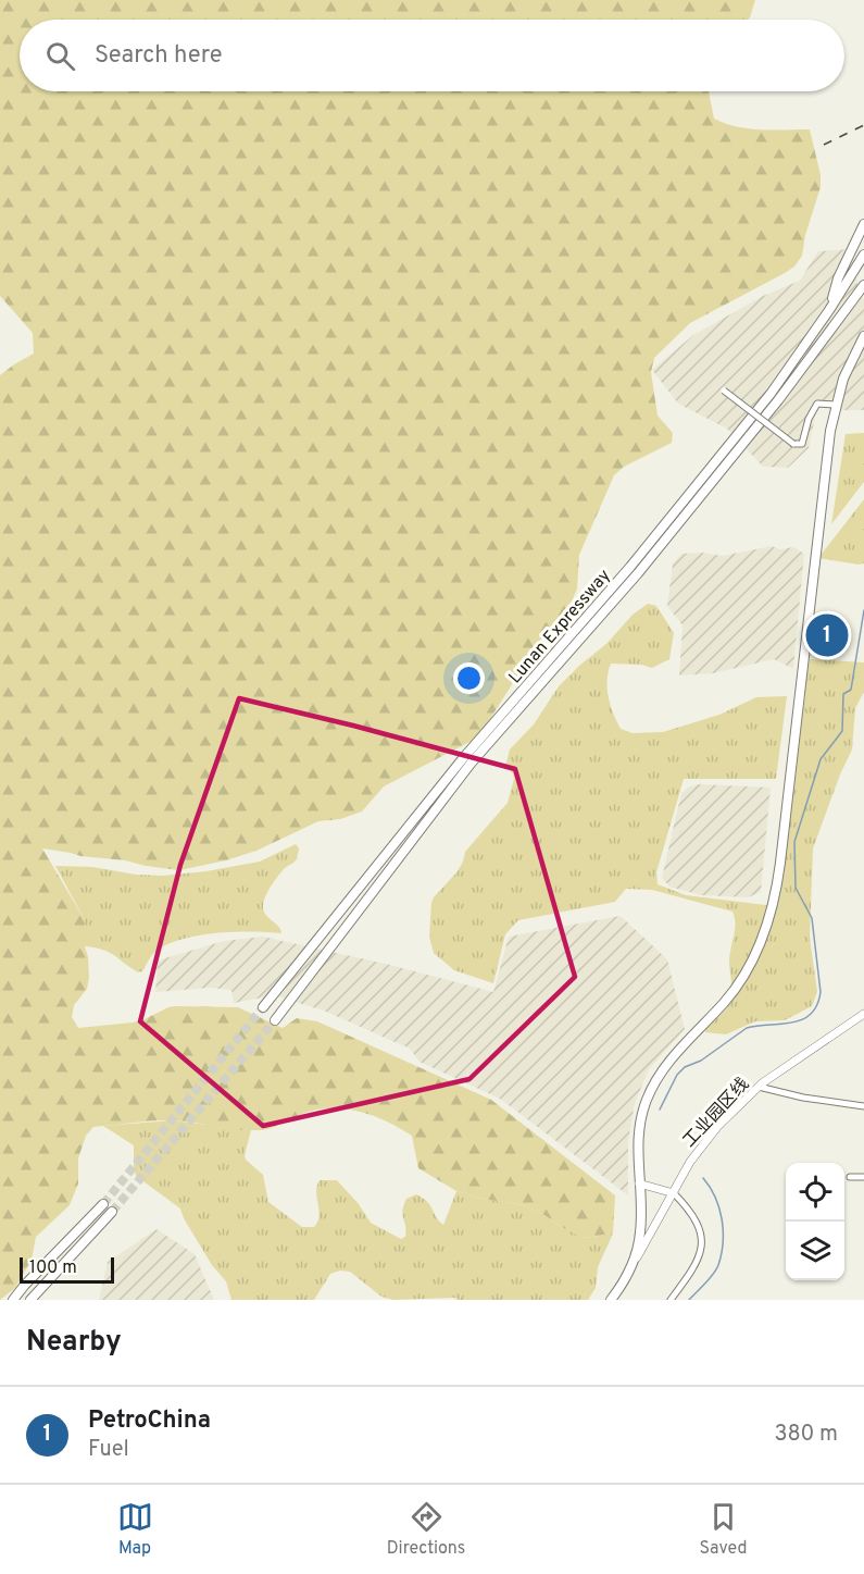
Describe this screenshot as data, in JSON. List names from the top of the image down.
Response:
{
  "streets": {
    "highway": ["Lunan Expressway"],
    "main road": ["工业园区线"]
  },
  "scale_bar": "100 m",
  "page": {
    "search": "Search here",
    "pins": "1",
    "scale": "100 m",
    "heading": "Nearby",
    "list": [
      {
        "mark": "1",
        "name": "PetroChina",
        "note": "Fuel",
        "value": "380 m"
      }
    ],
    "nav": ["Map", "Directions", "Saved"]
  }
}
